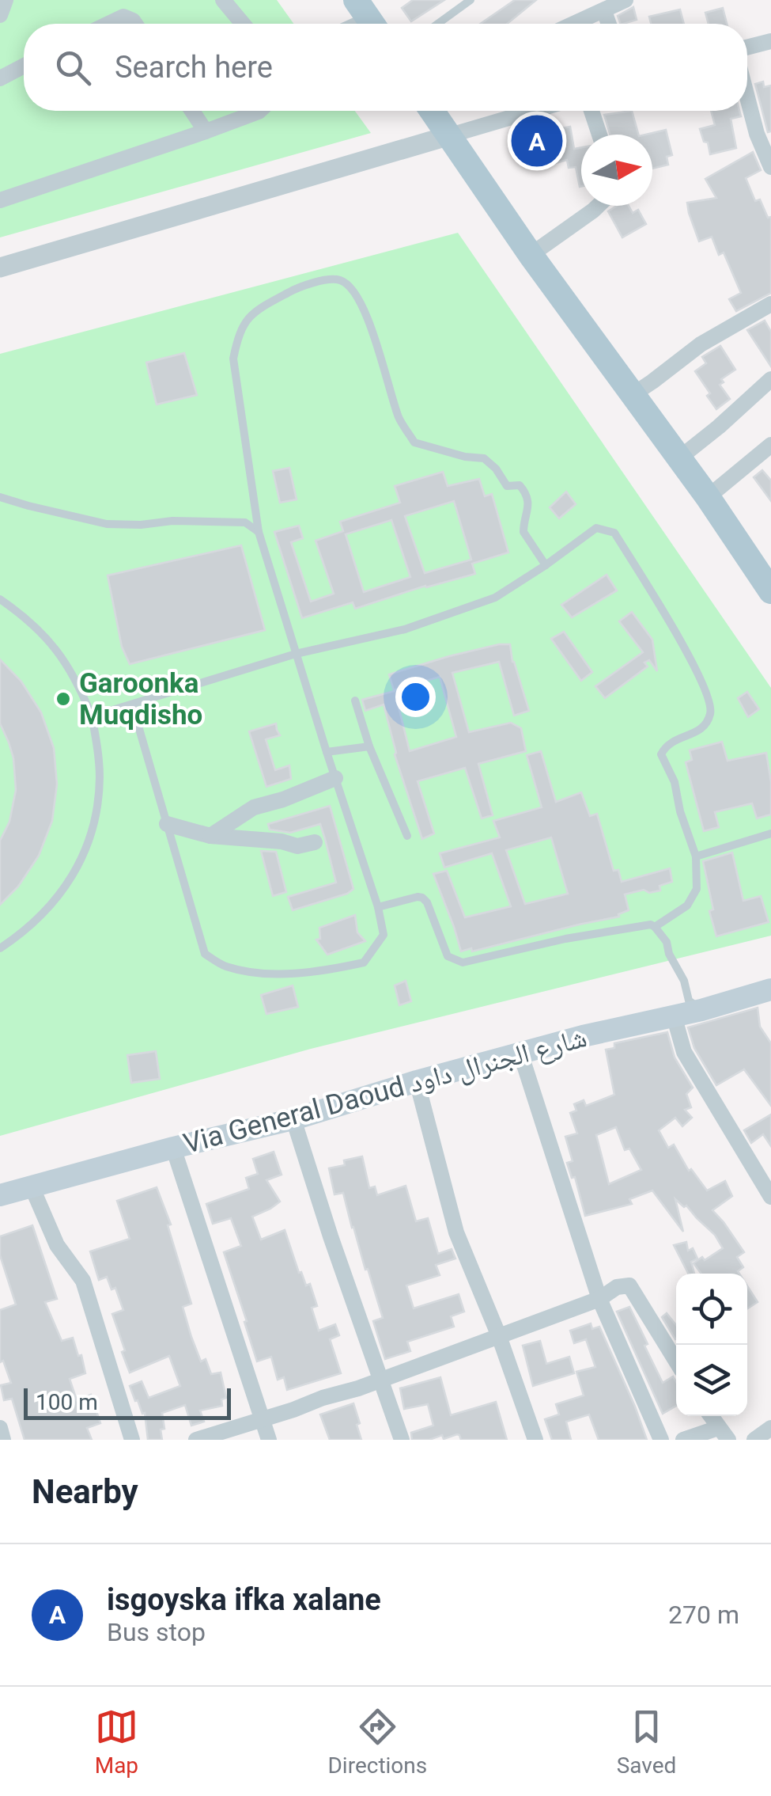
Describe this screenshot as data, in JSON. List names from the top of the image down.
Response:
{
  "streets": {
    "main road": ["Via General Daoud شارع الجنرال داود"]
  },
  "places": ["Garoonka Muqdisho"],
  "scale_bar": "100 m",
  "north": "right",
  "page": {
    "search": "Search here",
    "pins": "A",
    "scale": "100 m",
    "heading": "Nearby",
    "list": [
      {
        "mark": "A",
        "name": "isgoyska ifka xalane",
        "note": "Bus stop",
        "value": "270 m"
      }
    ],
    "nav": ["Map", "Directions", "Saved"]
  }
}
